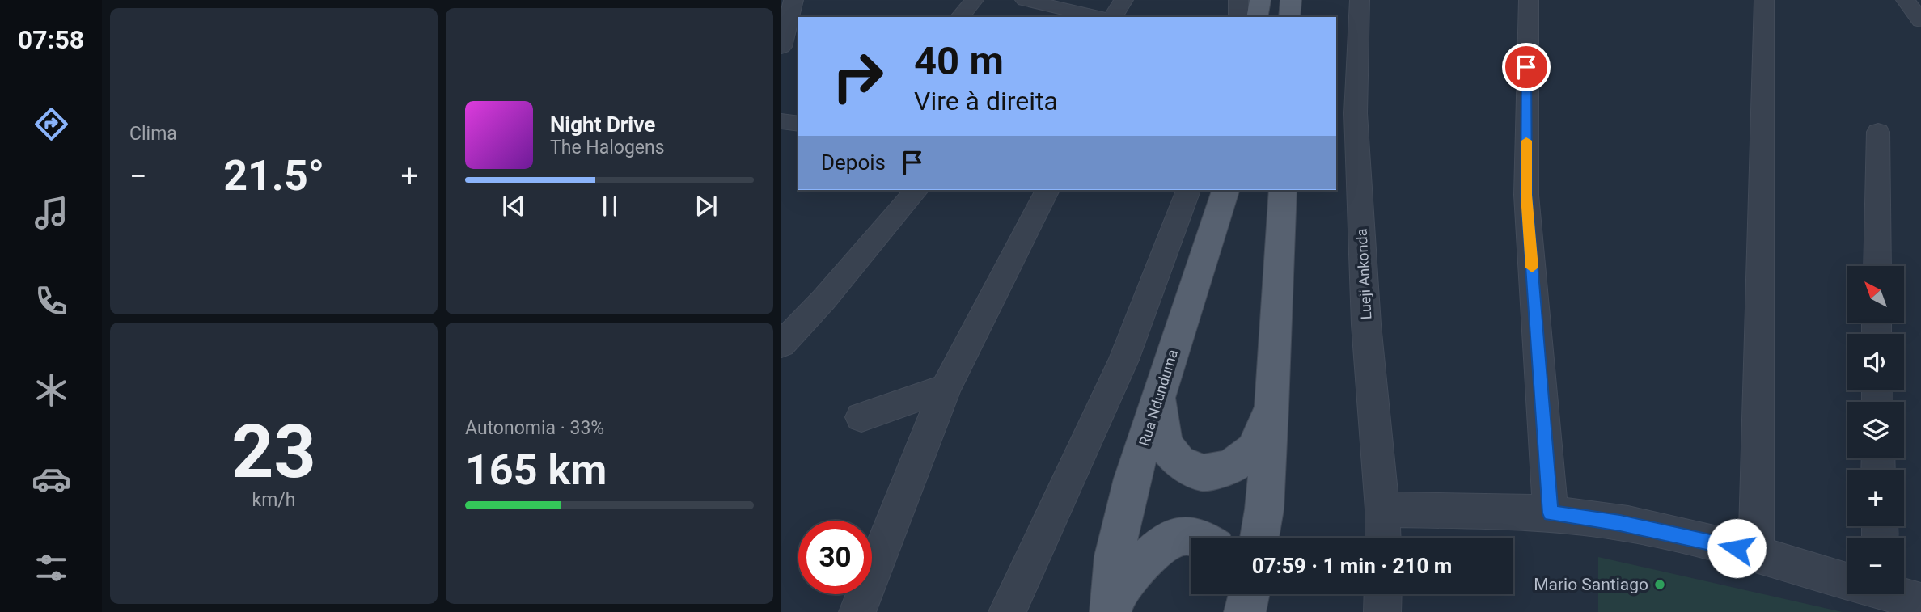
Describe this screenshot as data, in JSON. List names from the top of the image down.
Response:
{
  "streets": {
    "main road": ["Rua Ndunduma"],
    "street": ["Lueji Ankonda"]
  },
  "places": ["Mario Santiago"],
  "north": "top left",
  "page": {
    "tabs": "07:58",
    "tile": [
      "Clima",
      ["23", "km/h"],
      ["Autonomia · 33%", "165 km"]
    ],
    "turn": ["40 m", "Vire à direita"],
    "song": ["Night Drive", "The Halogens"],
    "then": "Depois",
    "heat": ["−", "21.5°", "+"],
    "map_buttons": ["+", "−"],
    "limit": "30",
    "trip": "07:59 · 1 min · 210 m"
  }
}
